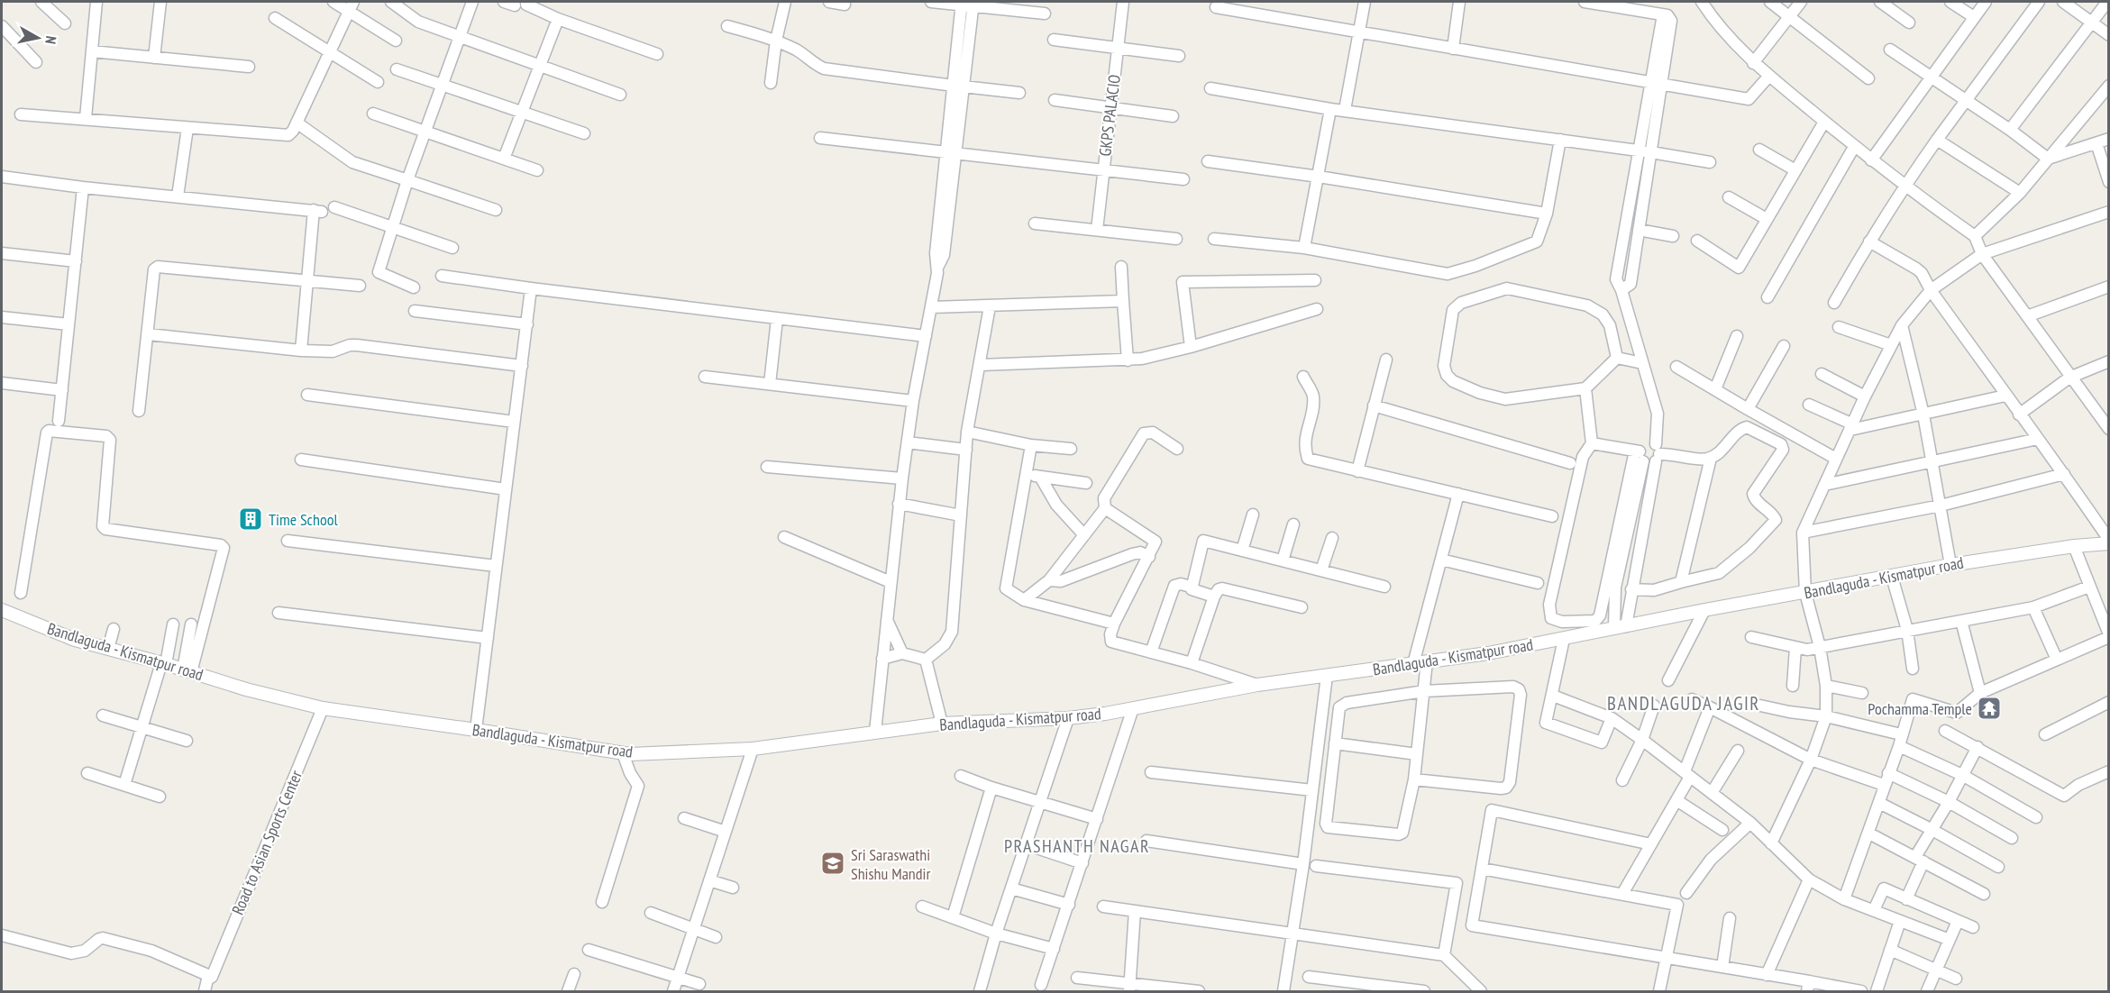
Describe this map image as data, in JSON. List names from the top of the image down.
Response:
{
  "streets": {
    "street": ["GKPS PALACIO", "Bandlaguda - Kismatpur road", "Road to Asian Sports Center"]
  },
  "crossings": [
    ["Bandlaguda - Kismatpur road", "Road to Asian Sports Center"]
  ],
  "districts": ["BANDLAGUDA JAGIR", "PRASHANTH NAGAR"],
  "places": {
    "building": ["Time School"],
    "temple": ["Pochamma Temple"],
    "school or university": ["Sri Saraswathi Shishu Mandir"]
  },
  "north": "right"
}
